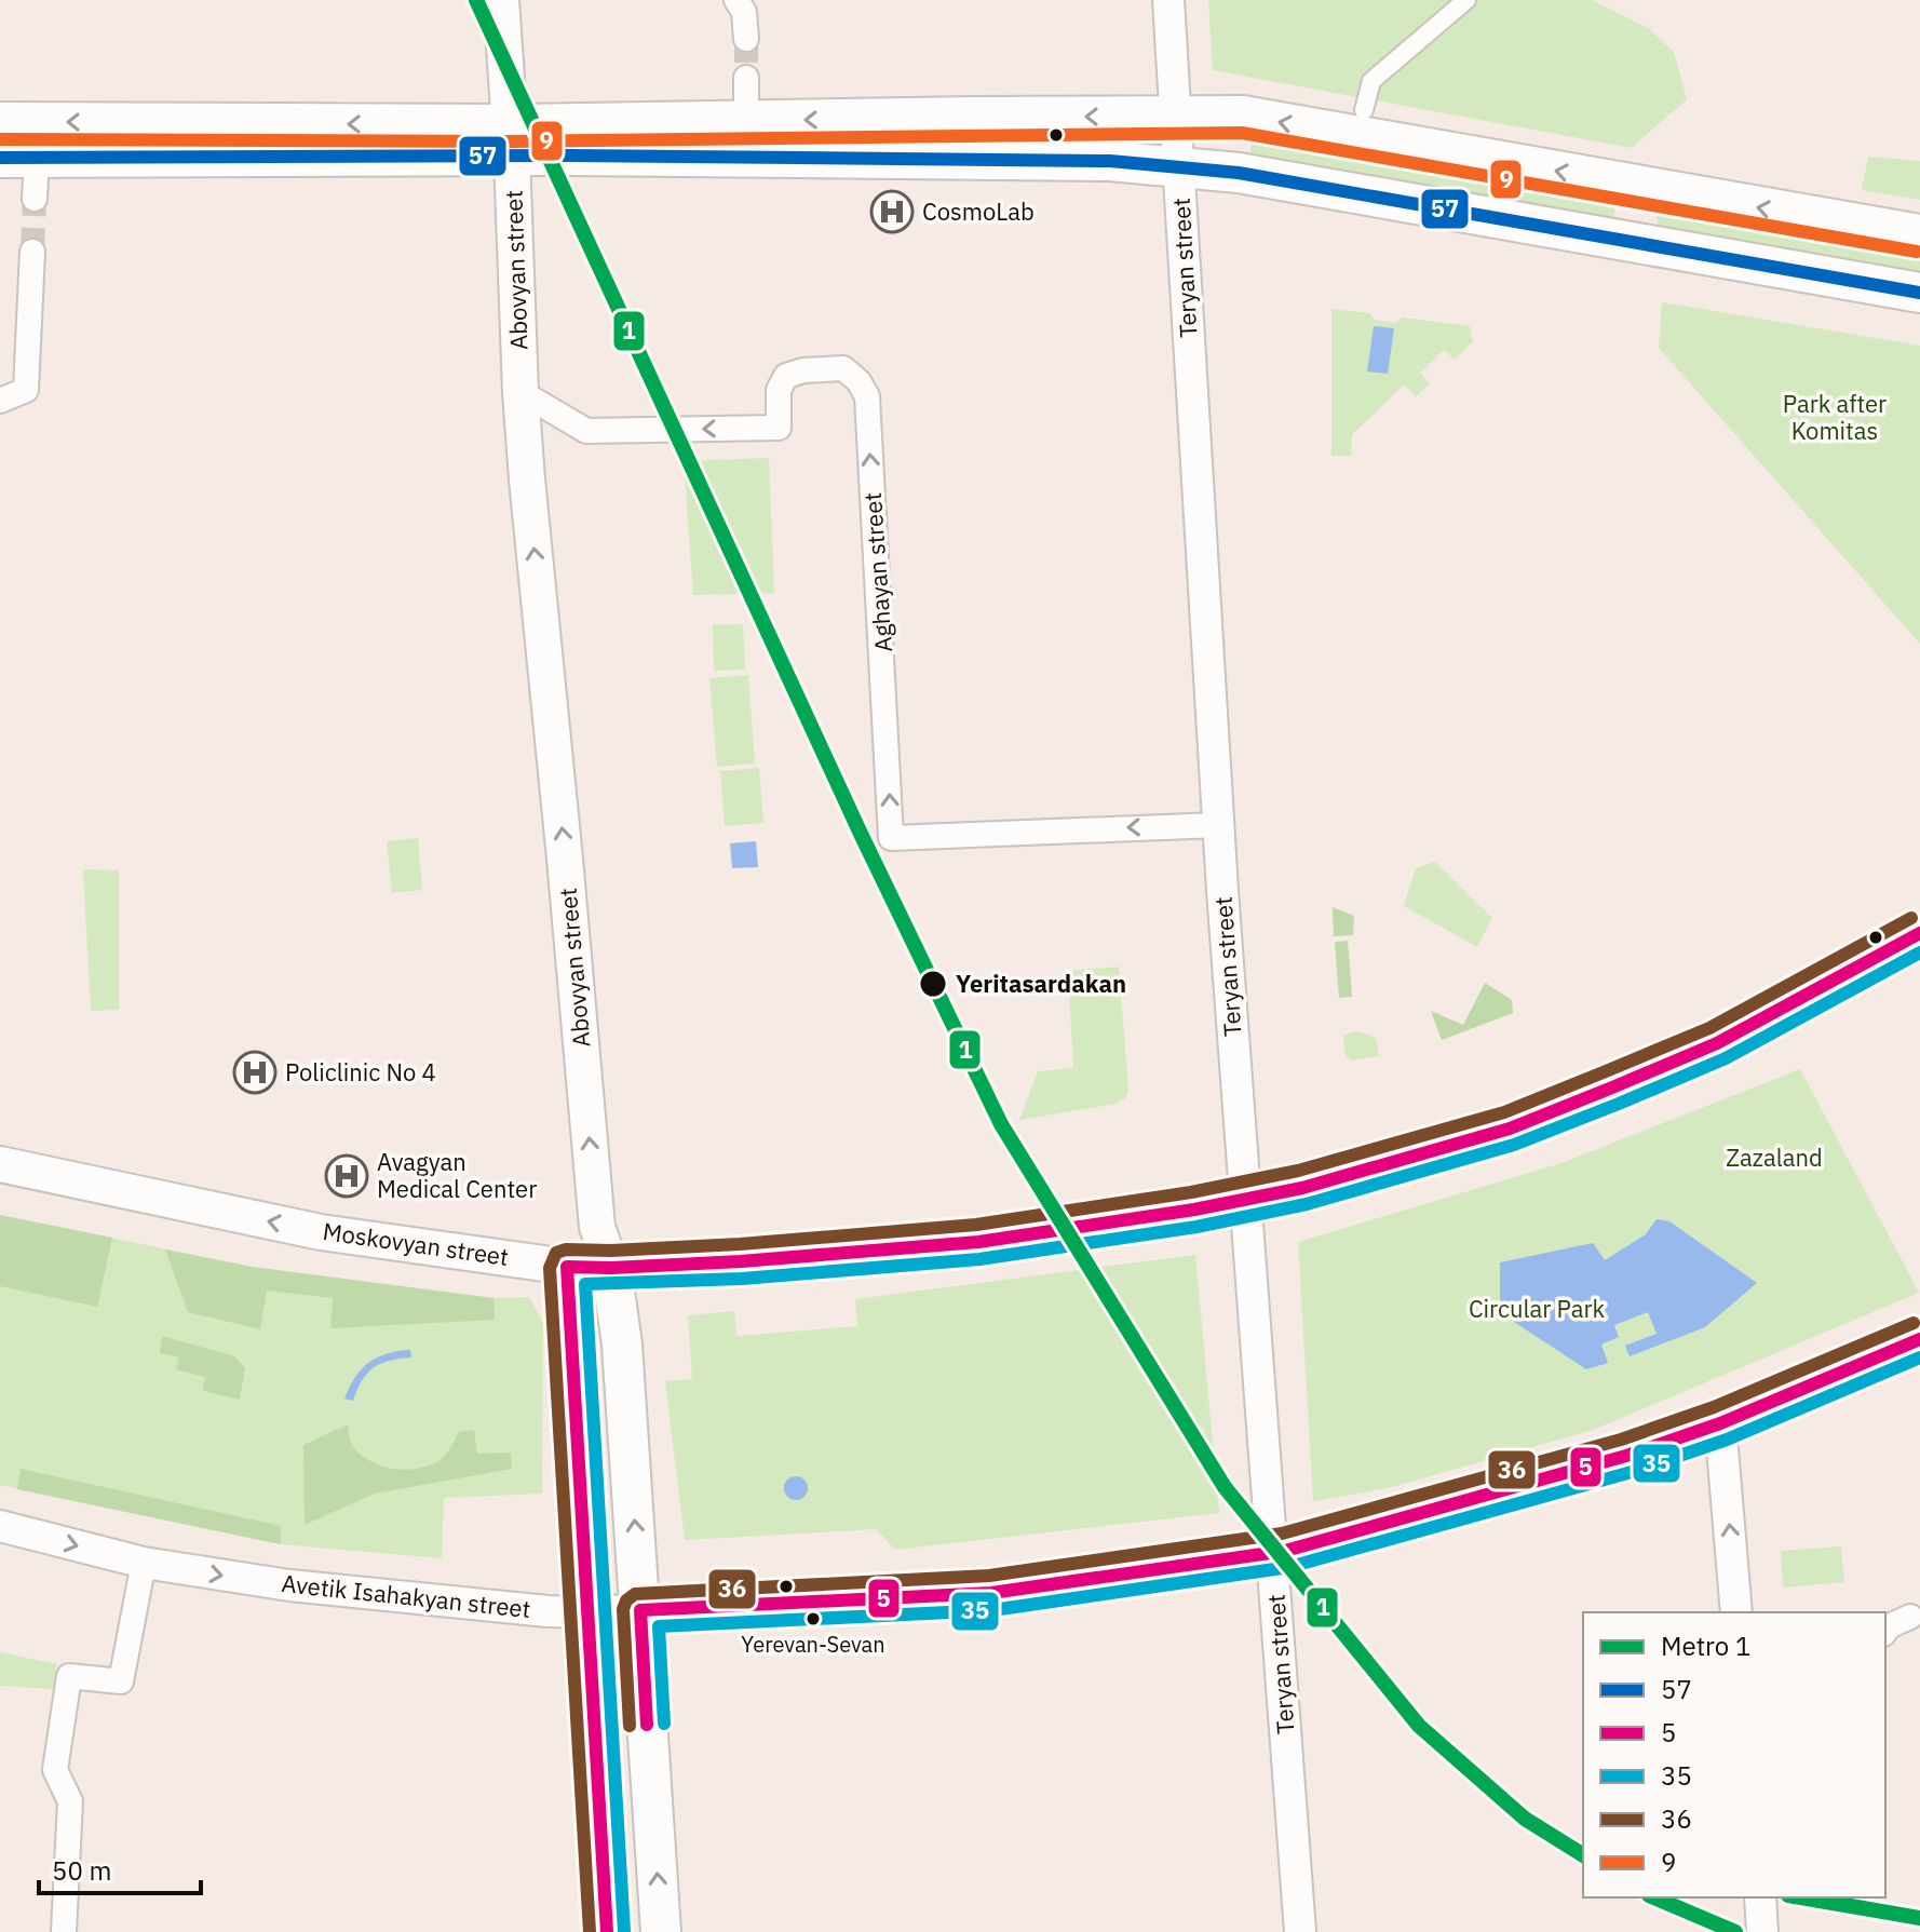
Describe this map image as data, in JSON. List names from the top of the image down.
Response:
{
  "streets": {
    "main road": ["Abovyan street", "Moskovyan street"],
    "street": ["Teryan street", "Aghayan street", "Avetik Isahakyan street"]
  },
  "crossings": [
    ["Teryan street", "Aghayan street"],
    ["Teryan street", "Moskovyan street"],
    ["Teryan street", "Avetik Isahakyan street"],
    ["Abovyan street", "Aghayan street"],
    ["Abovyan street", "Moskovyan street"],
    ["Abovyan street", "Avetik Isahakyan street"]
  ],
  "parks": ["Park after Komitas", "Zazaland", "Circular Park"],
  "places": {
    "hospital": ["CosmoLab", "Policlinic No 4", "Avagyan Medical Center"],
    "other": ["Yeritasardakan", "Yerevan-Sevan"]
  },
  "lines": [
    "metro line 1",
    "transit line 9",
    "transit line 57",
    "transit line 36",
    "transit line 5",
    "transit line 35"
  ],
  "legend": [
    "Metro 1",
    "57",
    "5",
    "35",
    "36",
    "9"
  ],
  "scale_bar": "50 m"
}
